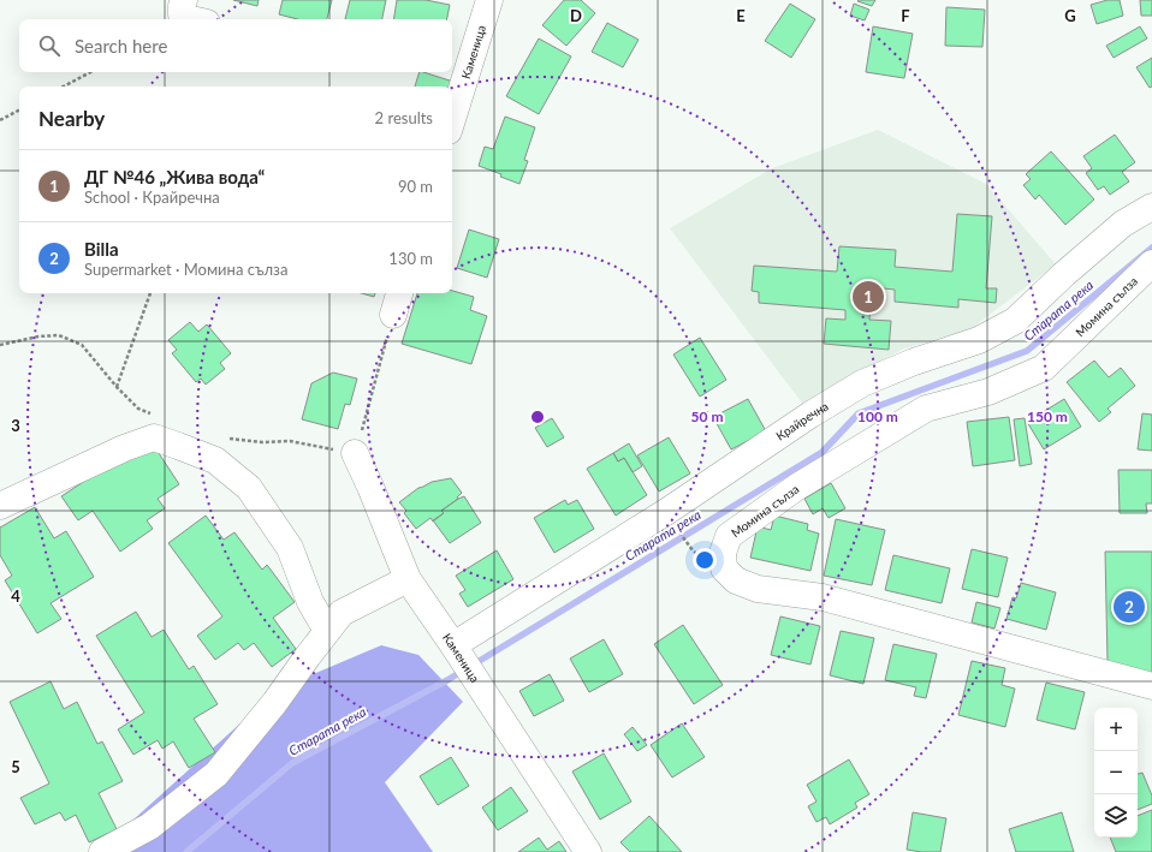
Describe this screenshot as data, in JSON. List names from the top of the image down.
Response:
{
  "streets": {
    "street": ["Каменица", "Момина сълза", "Крайречна"]
  },
  "crossings": [
    ["Каменица", "Крайречна"]
  ],
  "water": ["Старата река"],
  "page": {
    "search": "Search here",
    "heading": ["Nearby", "2 results"],
    "list": [
      {
        "mark": "1",
        "name": "ДГ №46 „Жива вода“",
        "note": "School · Крайречна",
        "value": "90 m"
      },
      {
        "mark": "2",
        "name": "Billa",
        "note": "Supermarket · Момина сълза",
        "value": "130 m"
      }
    ],
    "pins": ["1", "2"],
    "map_buttons": ["+", "−"]
  },
  "grid": {
    "columns": [
      "D",
      "E",
      "F",
      "G"
    ],
    "rows": ["3", "4", "5"]
  },
  "rings": ["50 m", "100 m", "150 m"]
}
